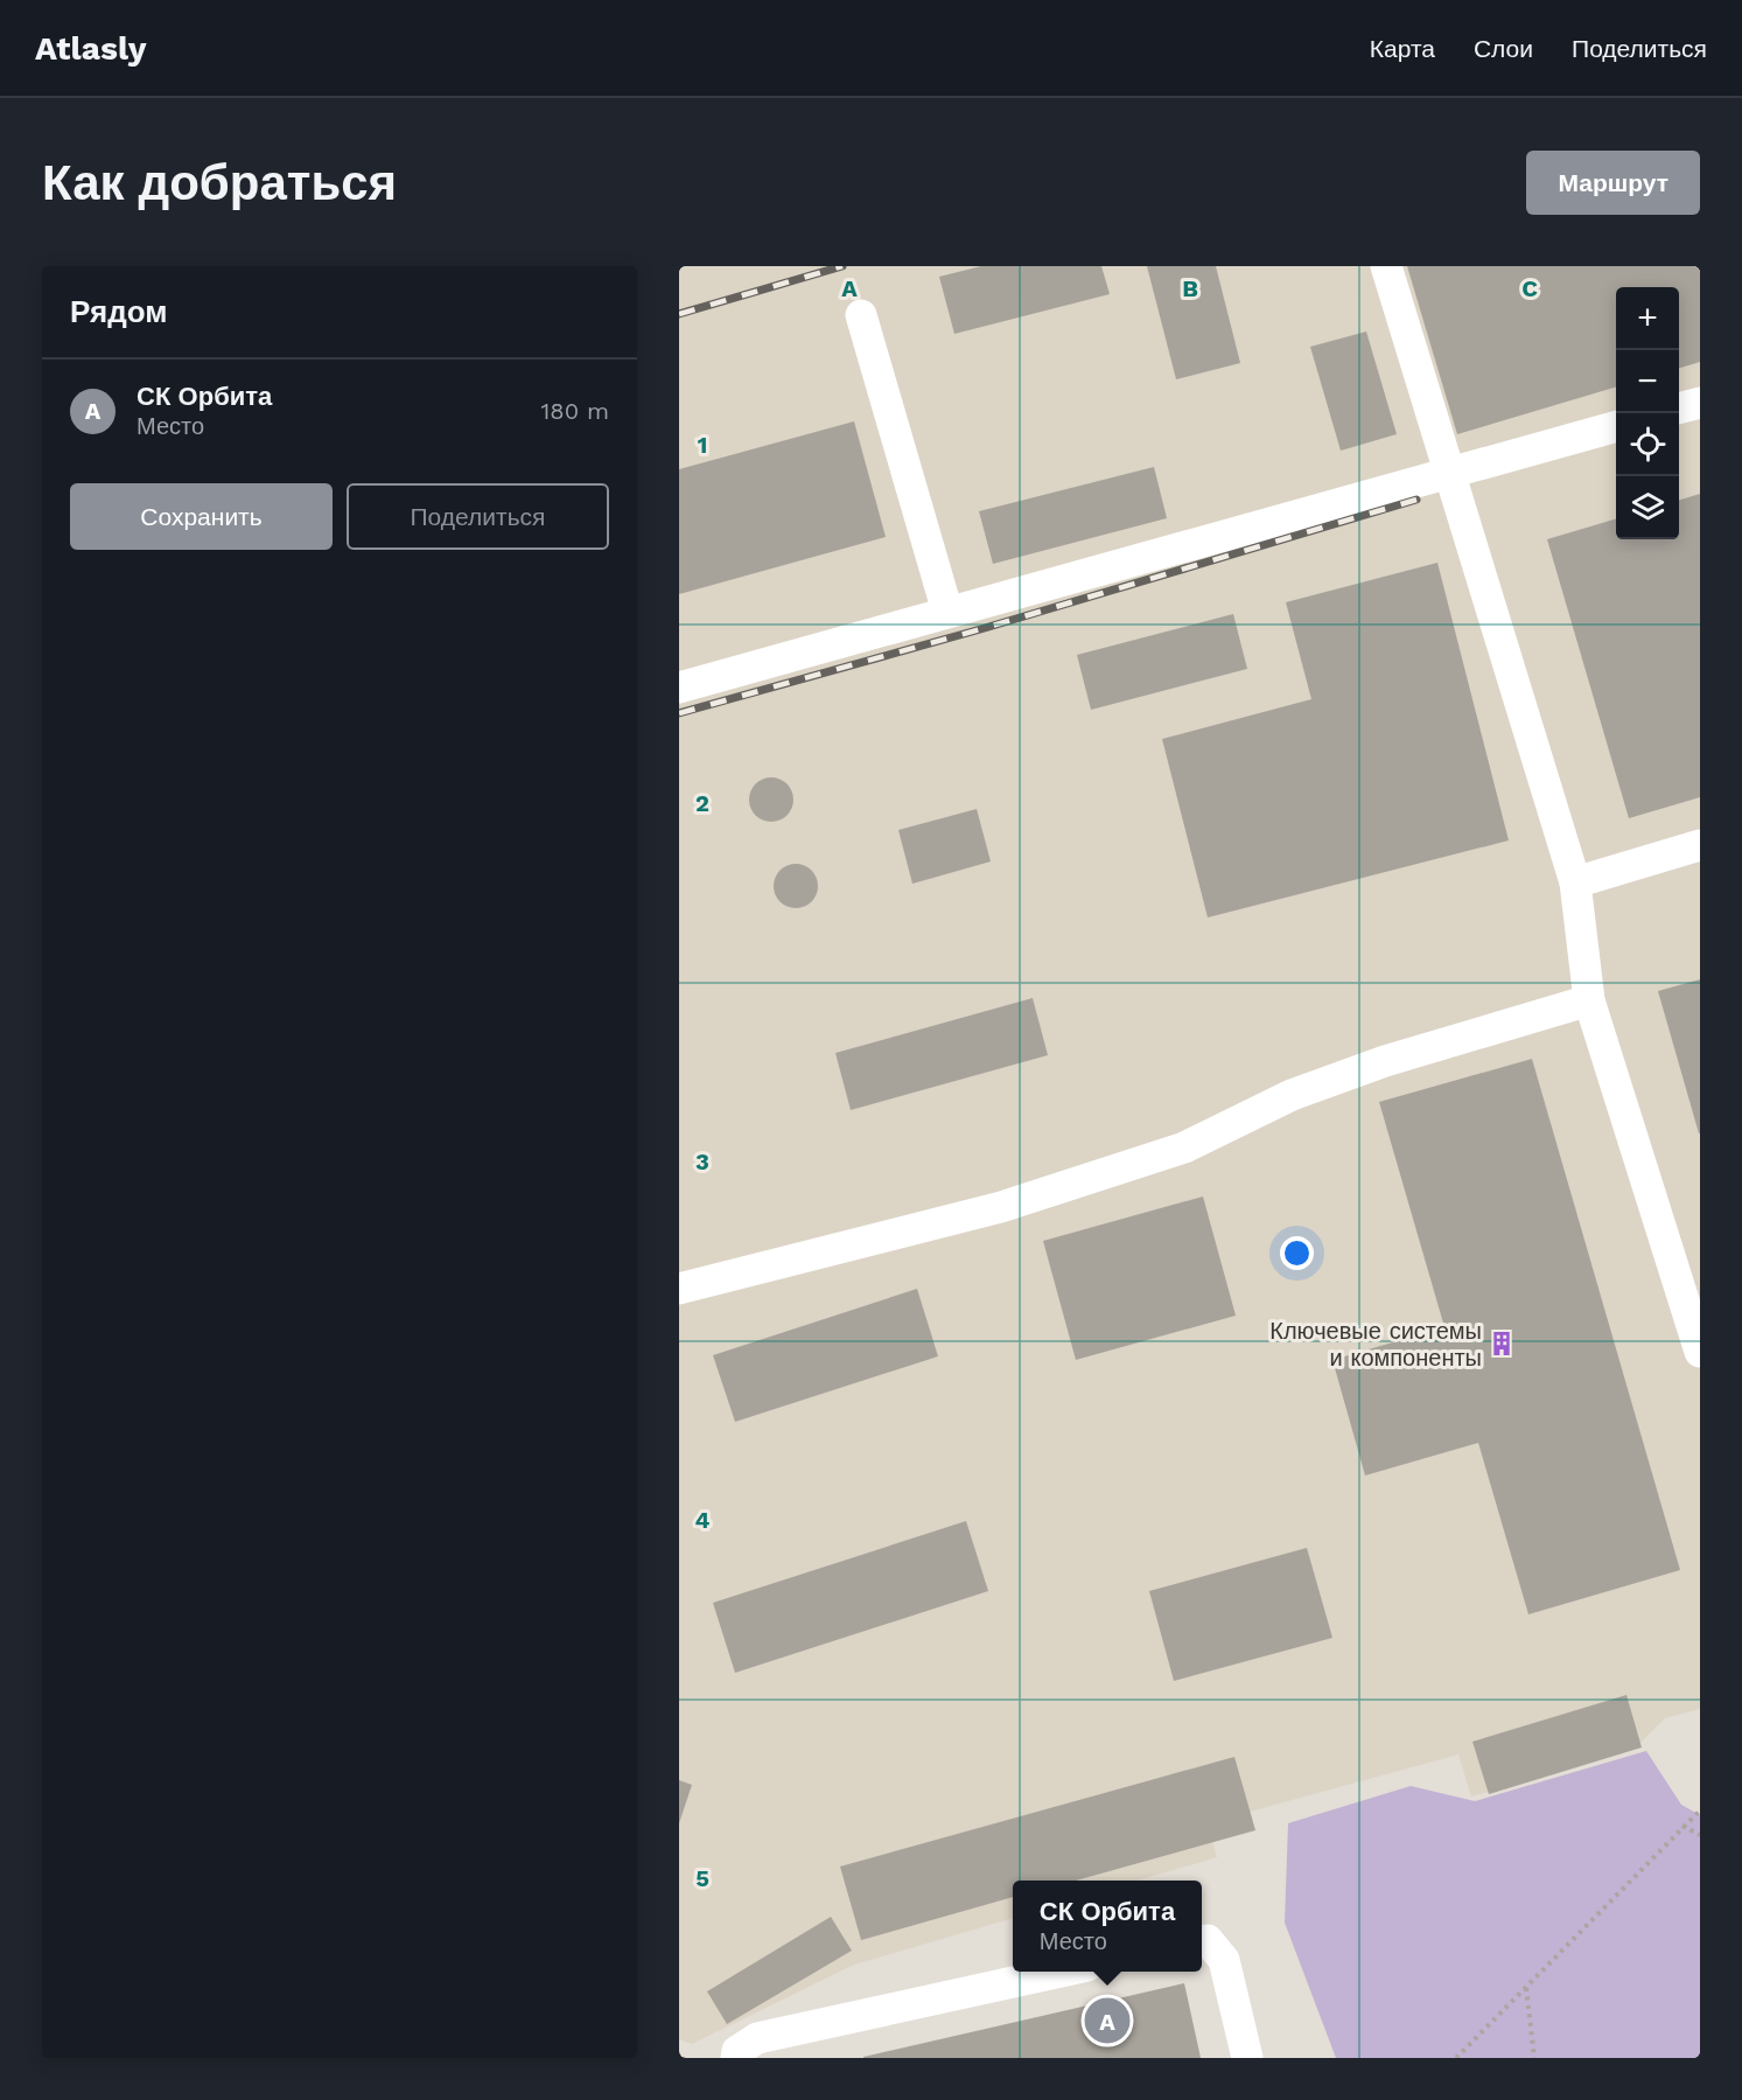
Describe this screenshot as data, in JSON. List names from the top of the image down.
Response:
{
  "places": {
    "building": ["Ключевые системы и компоненты"]
  },
  "page": {
    "header": "Atlasly",
    "nav": ["Карта", "Слои", "Поделиться"],
    "buttons": [
      "Маршрут",
      ["Сохранить", "Поделиться"]
    ],
    "title": "Как добраться",
    "heading": "Рядом",
    "map_buttons": ["+", "−"],
    "list": [
      {
        "mark": "A",
        "name": "СК Орбита",
        "note": "Место",
        "value": "180 m"
      }
    ],
    "popup": ["СК Орбита", "Место"],
    "pins": "A"
  },
  "grid": {
    "columns": ["A", "B", "C"],
    "rows": [
      "1",
      "2",
      "3",
      "4",
      "5"
    ]
  }
}
